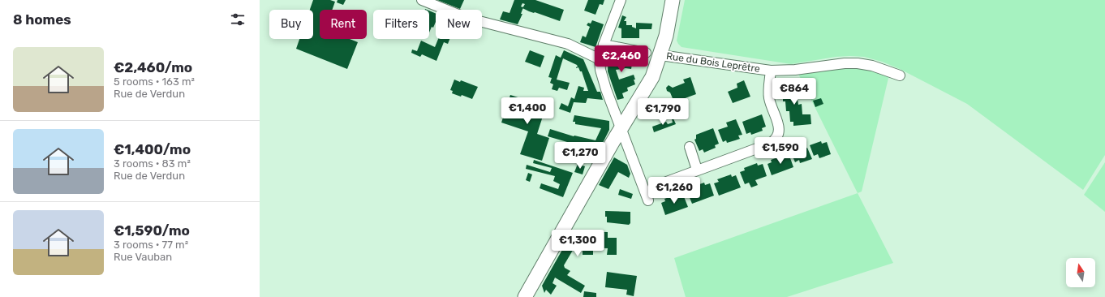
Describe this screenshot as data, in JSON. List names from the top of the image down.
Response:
{
  "streets": {
    "street": ["Rue du Bois Leprêtre"]
  },
  "north": "top",
  "page": {
    "heading": "8 homes",
    "chip": [
      "Buy",
      "Rent",
      "Filters",
      "New"
    ],
    "list": [
      {
        "name": "€2,460/mo",
        "note": "5 rooms · 163 m² · Rue de Verdun"
      },
      {
        "name": "€1,400/mo",
        "note": "3 rooms · 83 m² · Rue de Verdun"
      },
      {
        "name": "€1,590/mo",
        "note": "3 rooms · 77 m² · Rue Vauban"
      }
    ],
    "price": [
      "€2,460",
      "€864",
      "€1,400",
      "€1,790",
      "€1,590",
      "€1,270",
      "€1,260",
      "€1,300"
    ]
  }
}
